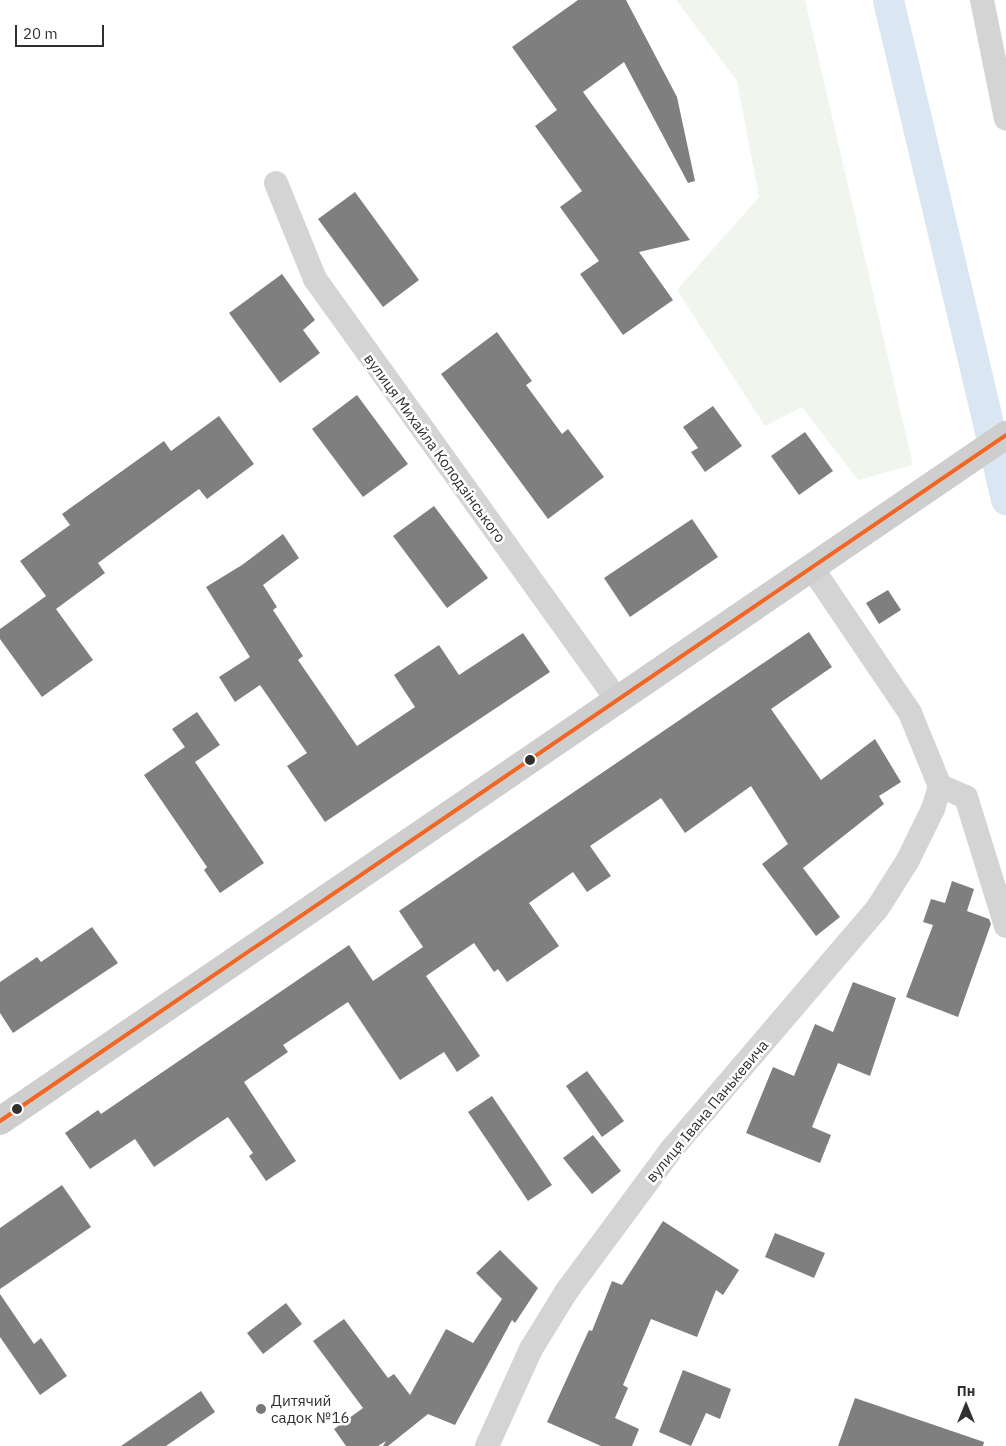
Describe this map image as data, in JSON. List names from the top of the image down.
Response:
{
  "streets": {
    "street": ["вулиця Михайла Колодзінського", "вулиця Івана Панькевича"]
  },
  "places": ["Дитячий садок №16"],
  "lines": ["transit line 20"],
  "scale_bar": "20 m",
  "north": "top"
}
